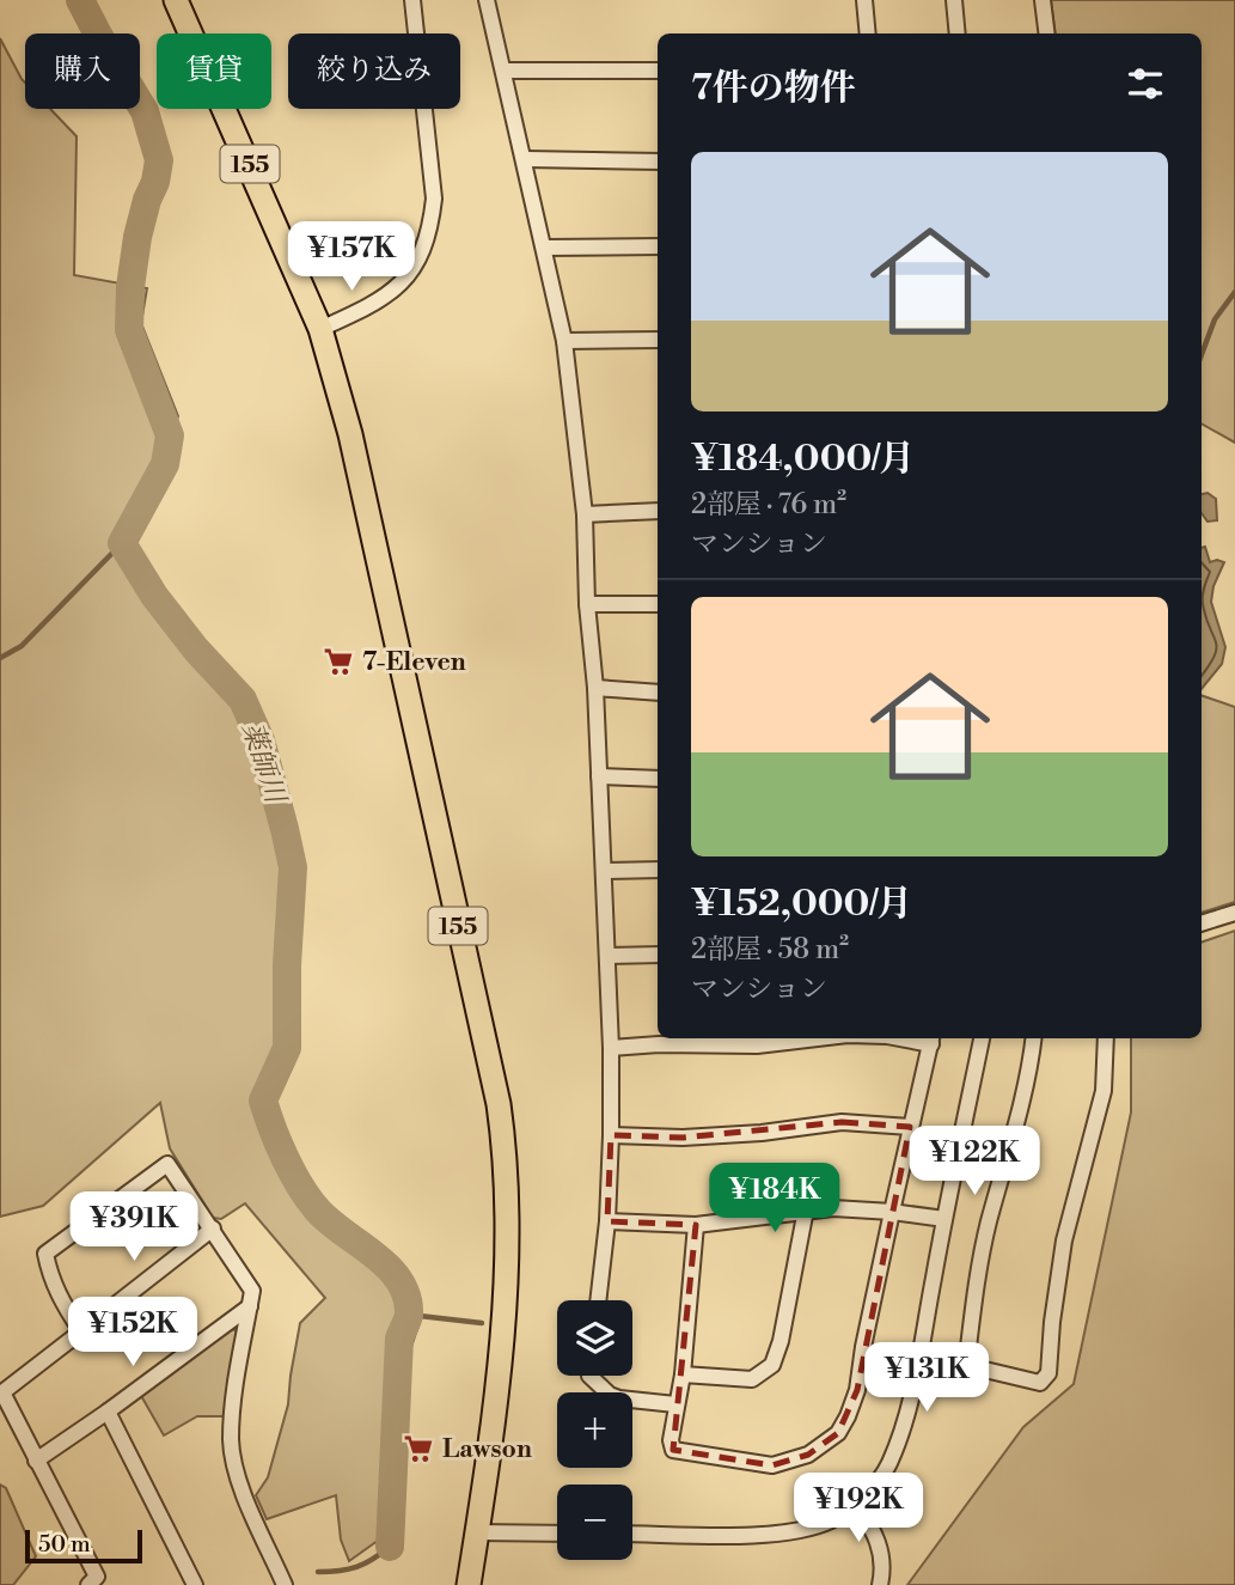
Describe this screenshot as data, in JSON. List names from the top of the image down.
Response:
{
  "streets": {
    "highway": ["155"]
  },
  "water": ["薬師川"],
  "places": {
    "supermarket": ["7-Eleven", "Lawson"]
  },
  "scale_bar": "50 m",
  "page": {
    "chip": ["購入", "賃貸", "絞り込み"],
    "heading": "7件の物件",
    "list": [
      {
        "name": "¥184,000/月",
        "note": "2部屋 · 76 m² · マンション"
      },
      {
        "name": "¥152,000/月",
        "note": "2部屋 · 58 m² · マンション"
      }
    ],
    "price": [
      "¥157K",
      "¥122K",
      "¥184K",
      "¥391K",
      "¥152K",
      "¥131K",
      "¥192K"
    ],
    "map_buttons": ["+", "−"],
    "scale": "50 m"
  }
}
